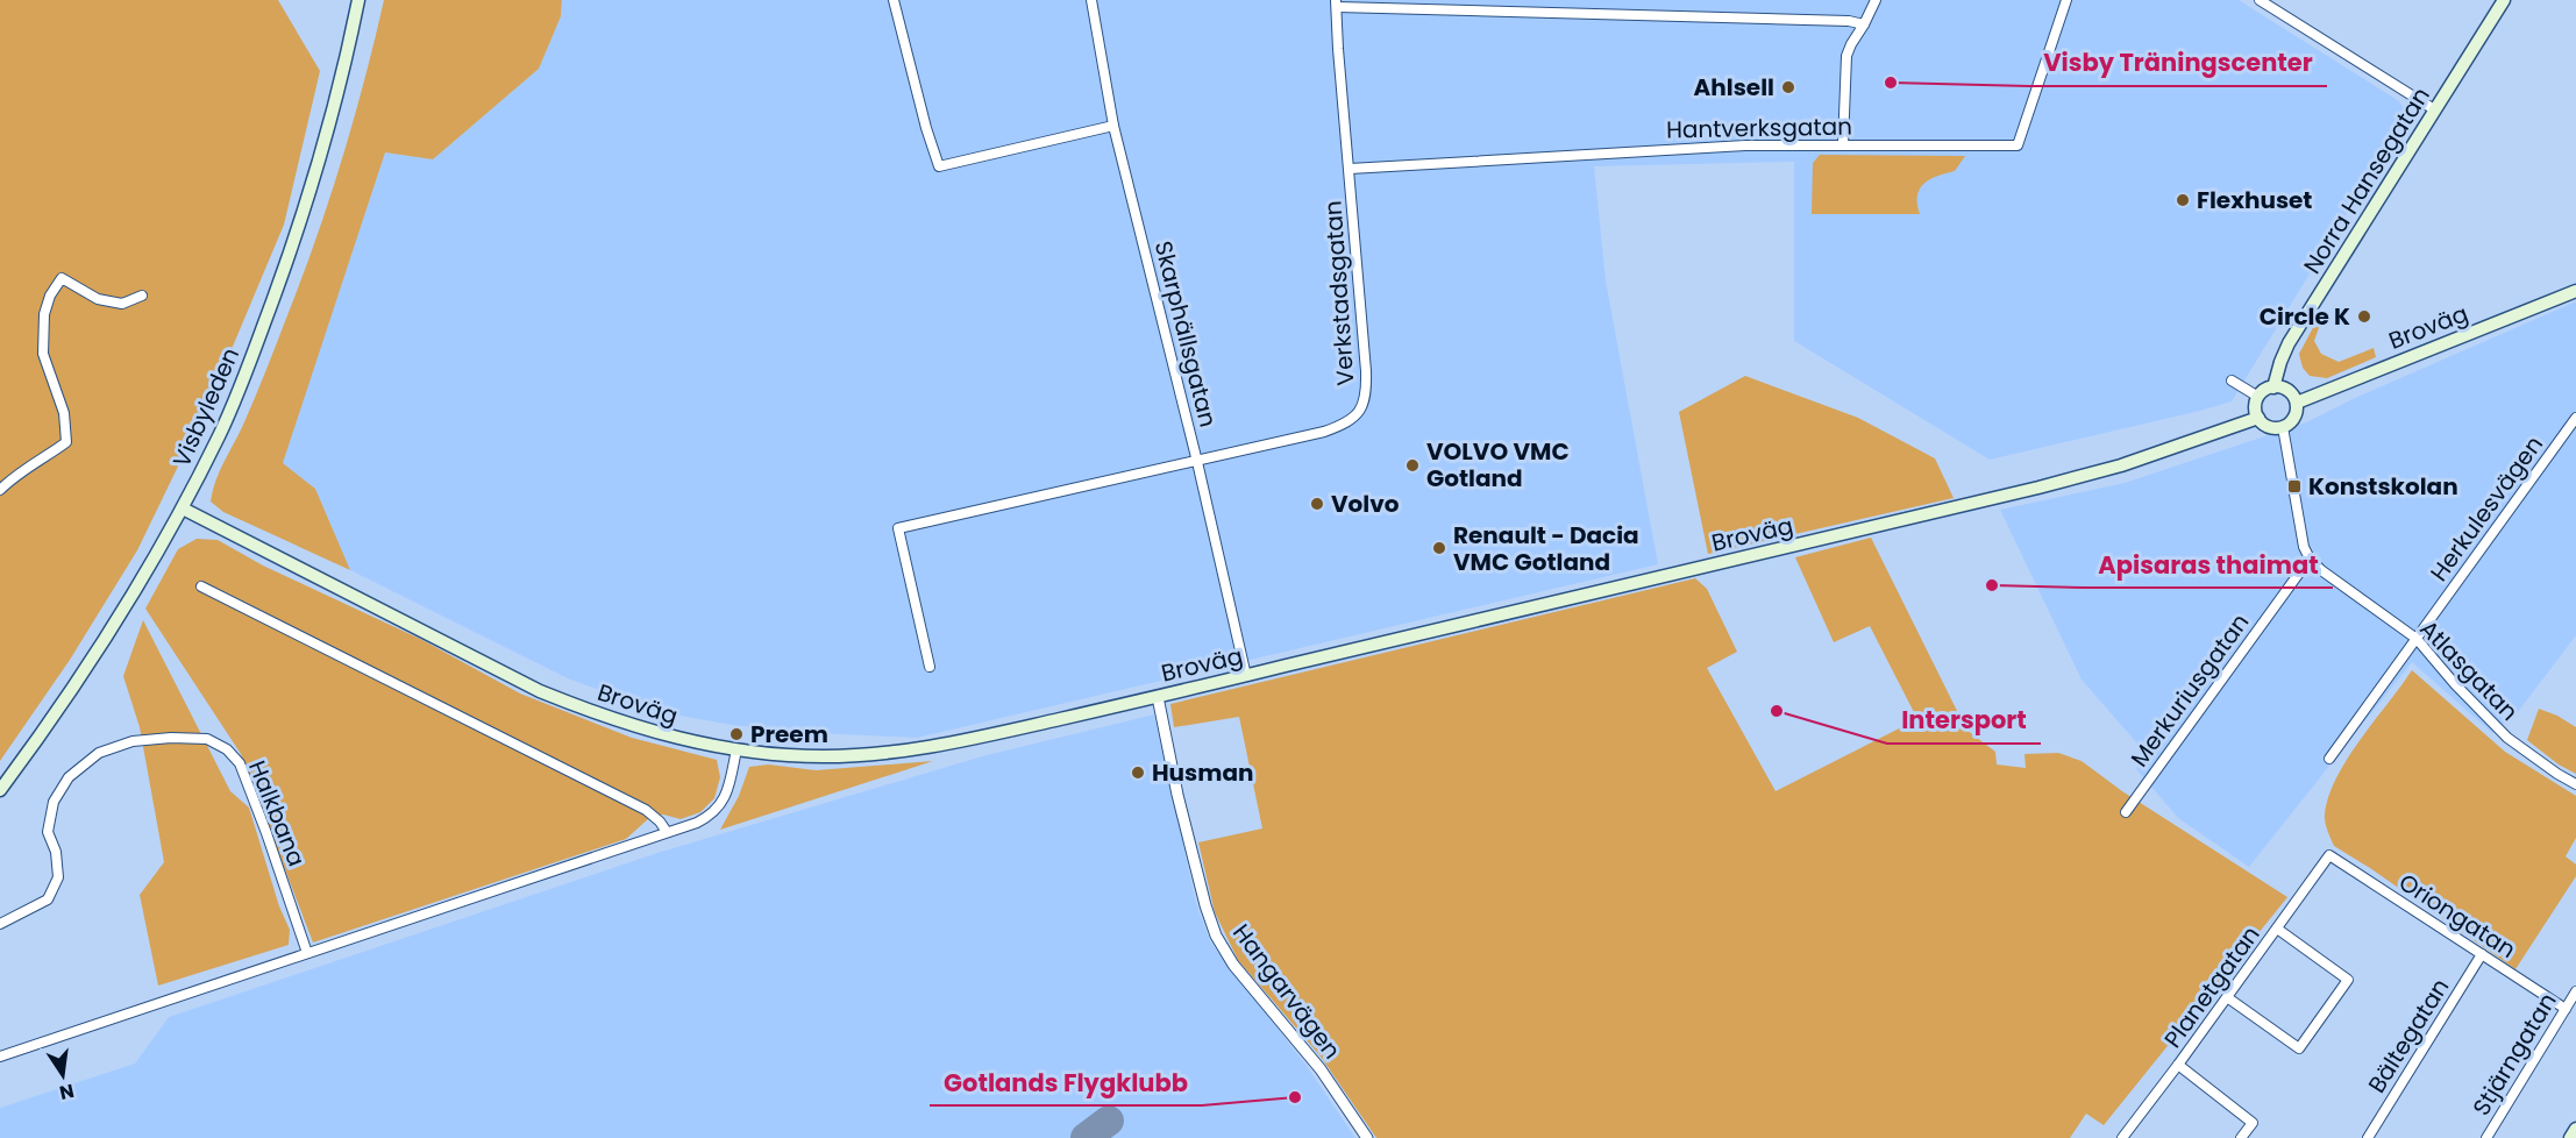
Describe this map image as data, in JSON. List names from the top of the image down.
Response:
{
  "streets": {
    "main road": ["Norra Hansegatan", "Broväg", "Visbyleden"],
    "street": [
      "Hantverksgatan",
      "Verkstadsgatan",
      "Skarphällsgatan",
      "Herkulesvägen",
      "Atlasgatan",
      "Merkuriusgatan",
      "Halkbana",
      "Oriongatan",
      "Planetgatan",
      "Hangarvägen",
      "Bältegatan",
      "Stjärngatan"
    ]
  },
  "crossings": [
    ["Hantverksgatan", "Verkstadsgatan"],
    ["Norra Hansegatan", "Broväg"],
    ["Verkstadsgatan", "Skarphällsgatan"],
    ["Broväg", "Skarphällsgatan"],
    ["Broväg", "Visbyleden"],
    ["Broväg", "Hangarvägen"],
    ["Herkulesvägen", "Atlasgatan"],
    ["Atlasgatan", "Merkuriusgatan"],
    ["Oriongatan", "Planetgatan"],
    ["Oriongatan", "Bältegatan"],
    ["Oriongatan", "Stjärngatan"]
  ],
  "places": {
    "other": [
      "Visby Träningscenter",
      "Ahlsell",
      "Flexhuset",
      "Circle K",
      "VOLVO VMC Gotland",
      "Volvo",
      "Renault - Dacia VMC Gotland",
      "Apisaras thaimat",
      "Intersport",
      "Preem",
      "Husman",
      "Gotlands Flygklubb"
    ],
    "transit": ["Konstskolan"]
  },
  "north": "bottom"
}
